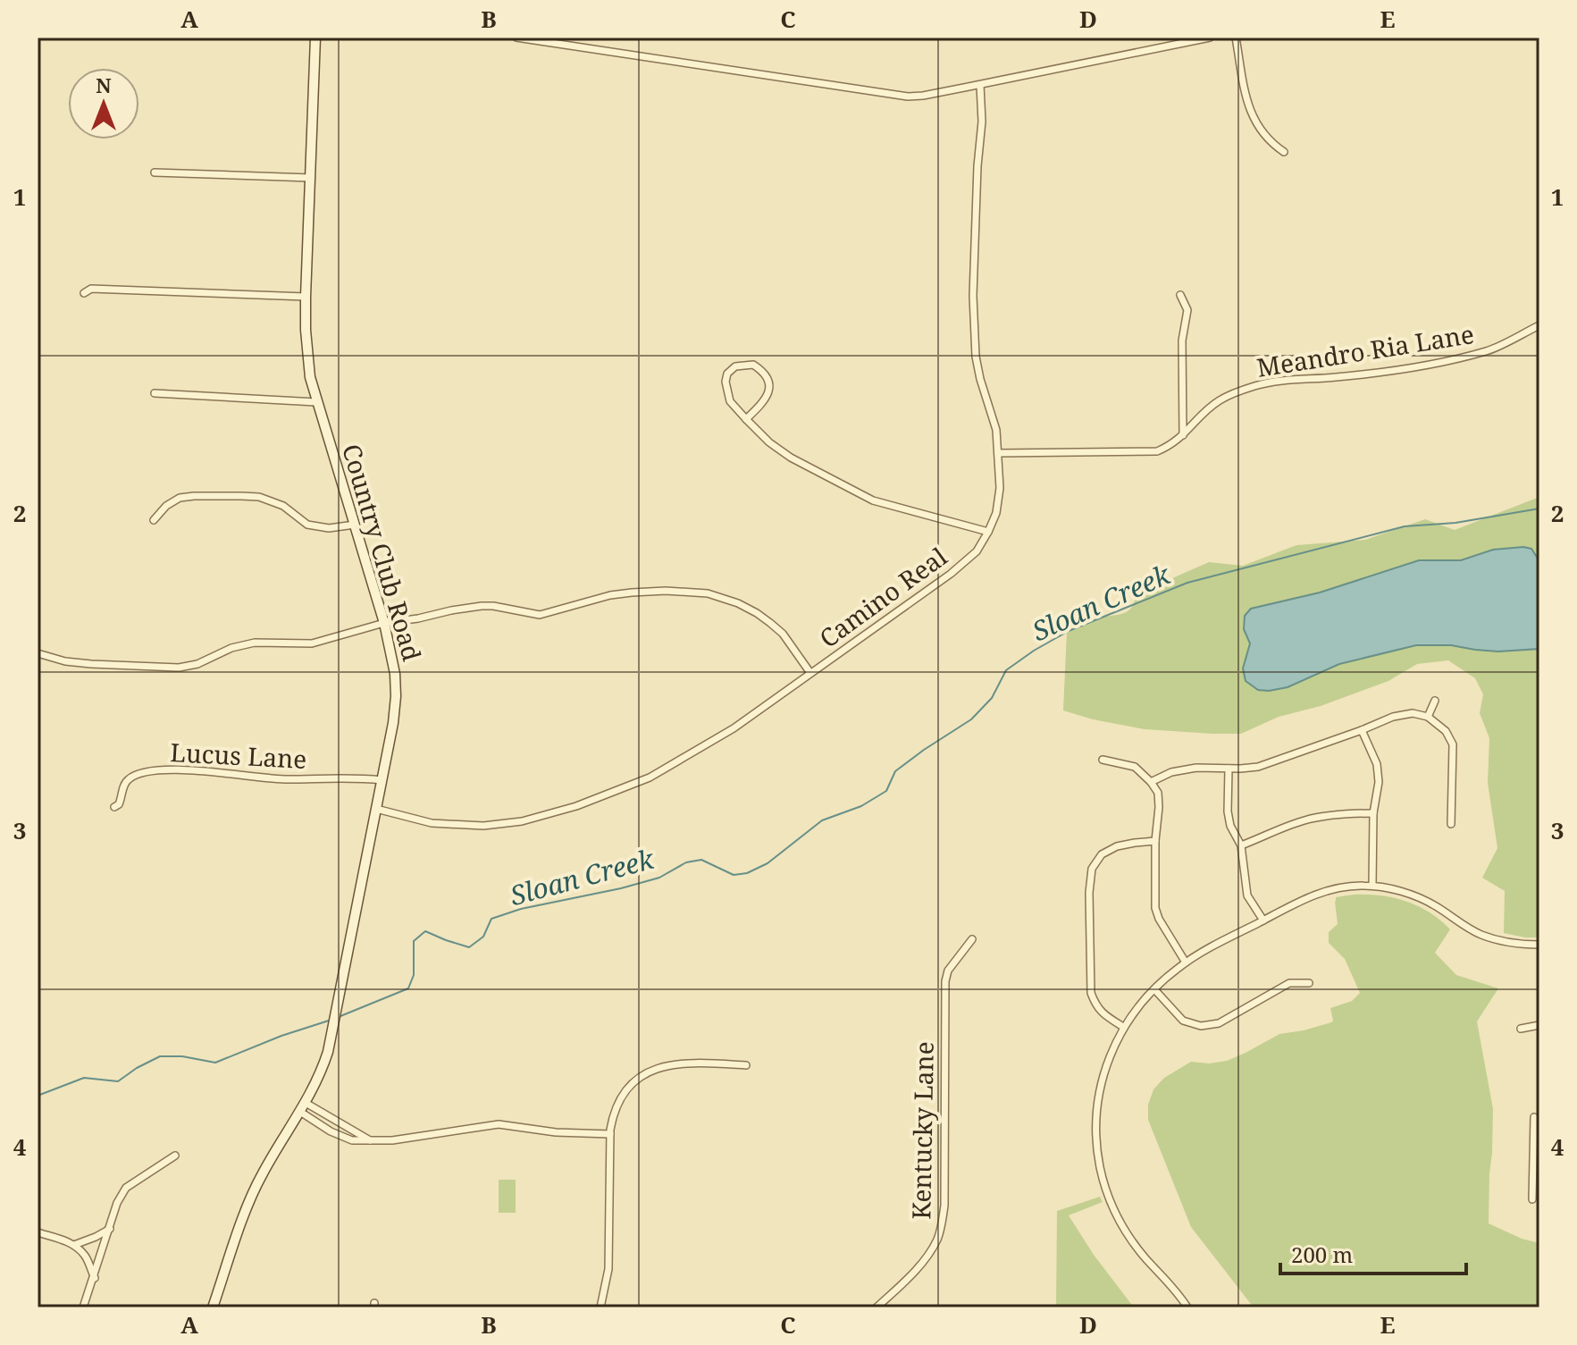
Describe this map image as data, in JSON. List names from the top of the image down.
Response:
{
  "streets": {
    "main road": ["Country Club Road"],
    "street": [
      "Meandro Ria Lane",
      "Camino Real",
      "Lucus Lane",
      "Kentucky Lane"
    ]
  },
  "crossings": [
    ["Meandro Ria Lane", "Camino Real"],
    ["Country Club Road", "Camino Real"],
    ["Country Club Road", "Lucus Lane"]
  ],
  "water": ["Sloan Creek"],
  "scale_bar": "200 m",
  "north": "top",
  "grid": {
    "columns": [
      "A",
      "B",
      "C",
      "D",
      "E"
    ],
    "rows": [
      "1",
      "2",
      "3",
      "4"
    ]
  }
}
